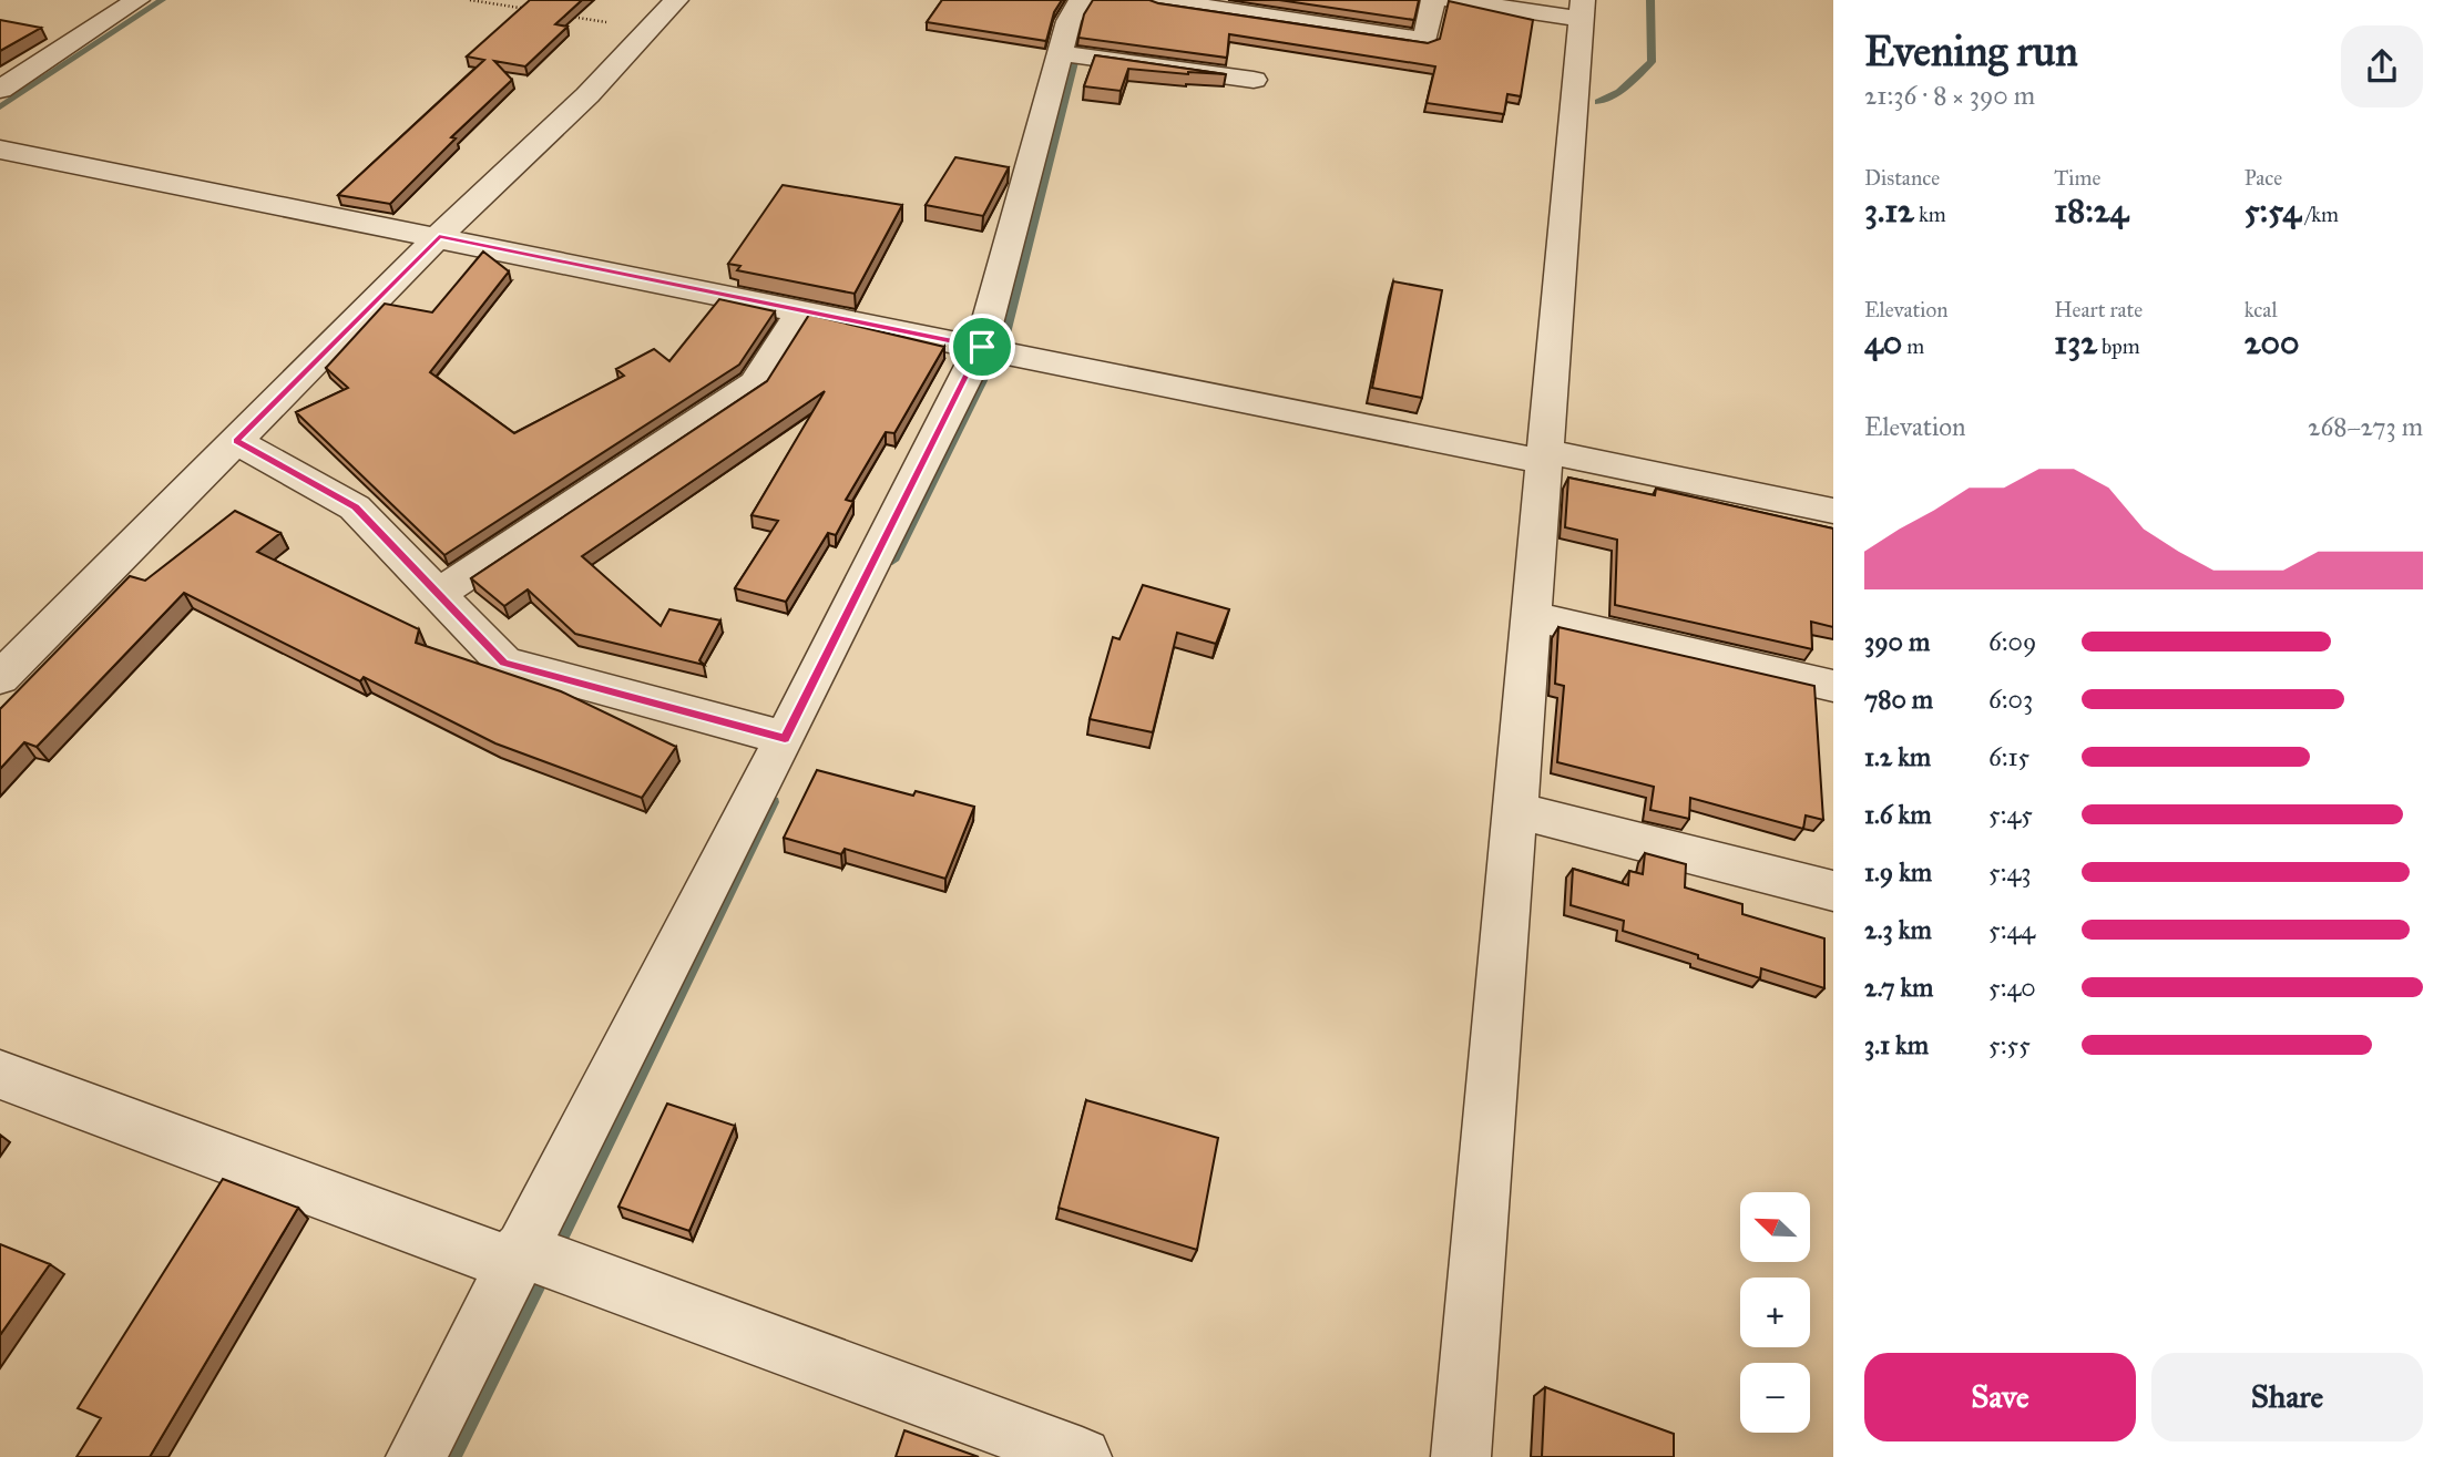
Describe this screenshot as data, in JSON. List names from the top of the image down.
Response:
{
  "north": "top left",
  "page": {
    "heading": ["Evening run", "21:36 · 8 × 390 m"],
    "stats": [
      ["Distance", "3.12 km"],
      ["Time", "18:24"],
      ["Pace", "5:54 /km"],
      ["Elevation", "40 m"],
      ["Heart rate", "132 bpm"],
      ["kcal", "200"]
    ],
    "chart": ["Elevation", "268–273 m"],
    "list": [
      {
        "name": "390 m",
        "note": "6:09"
      },
      {
        "name": "780 m",
        "note": "6:03"
      },
      {
        "name": "1.2 km",
        "note": "6:15"
      },
      {
        "name": "1.6 km",
        "note": "5:45"
      },
      {
        "name": "1.9 km",
        "note": "5:43"
      },
      {
        "name": "2.3 km",
        "note": "5:44"
      },
      {
        "name": "2.7 km",
        "note": "5:40"
      },
      {
        "name": "3.1 km",
        "note": "5:55"
      }
    ],
    "map_buttons": ["+", "−"],
    "buttons": ["Save", "Share"]
  }
}
